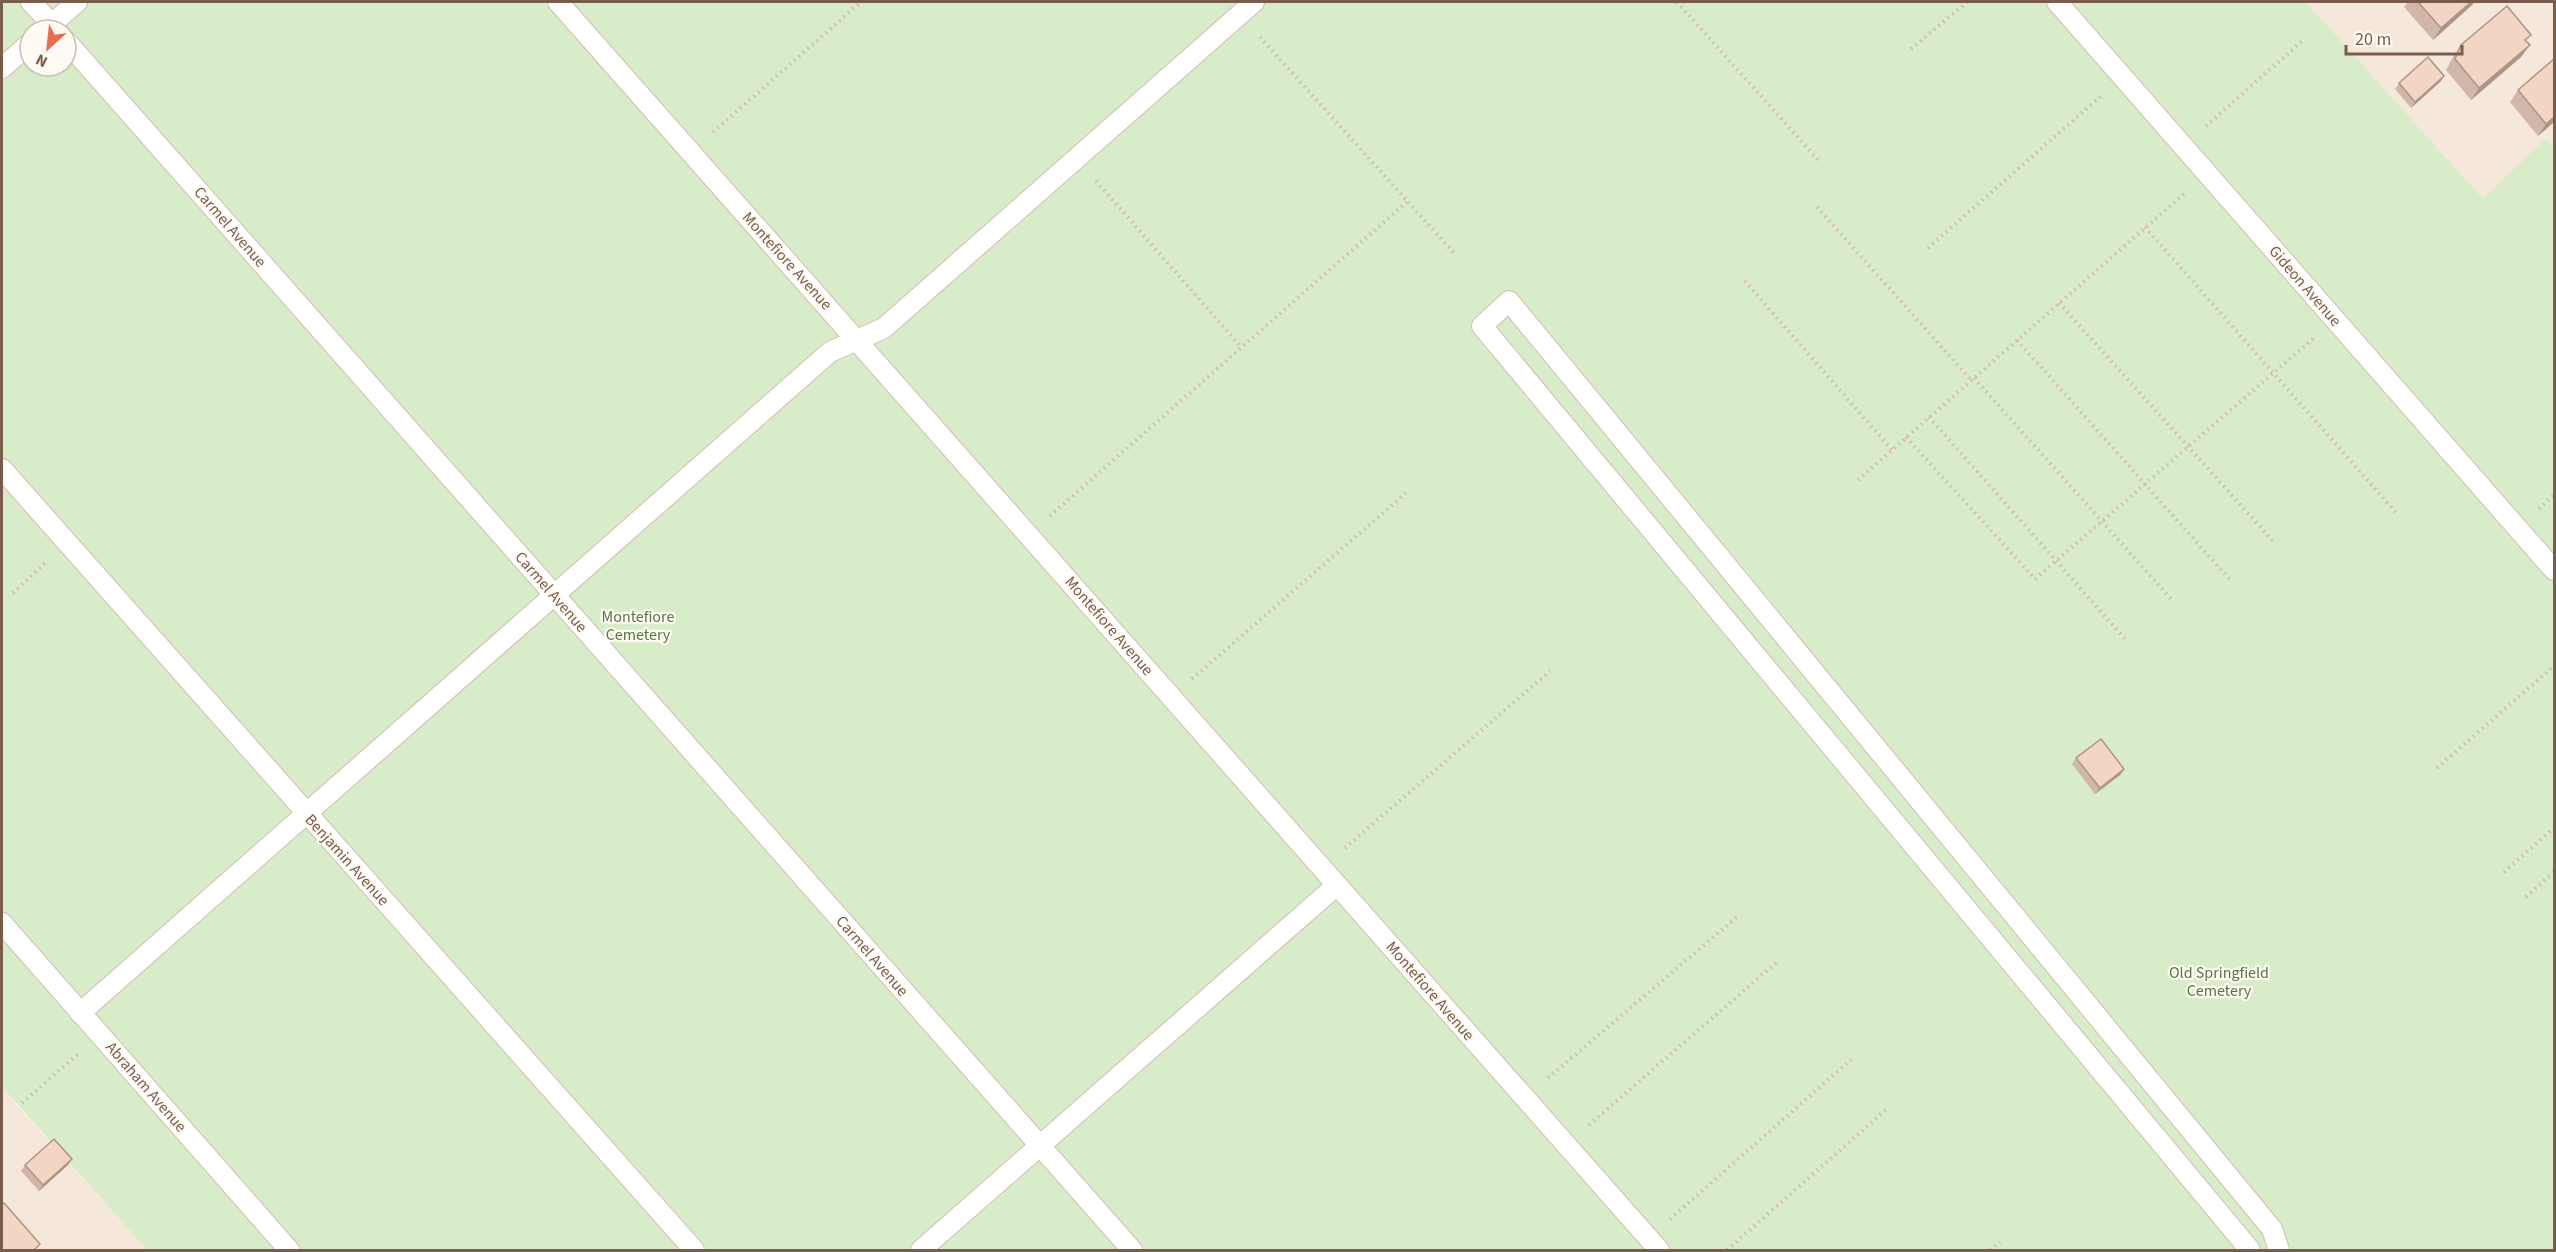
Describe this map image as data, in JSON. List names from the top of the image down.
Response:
{
  "streets": {
    "lane": [
      "Carmel Avenue",
      "Montefiore Avenue",
      "Gideon Avenue",
      "Benjamin Avenue",
      "Abraham Avenue"
    ]
  },
  "parks": ["Montefiore Cemetery", "Old Springfield Cemetery"],
  "scale_bar": "20 m",
  "north": "bottom left"
}
